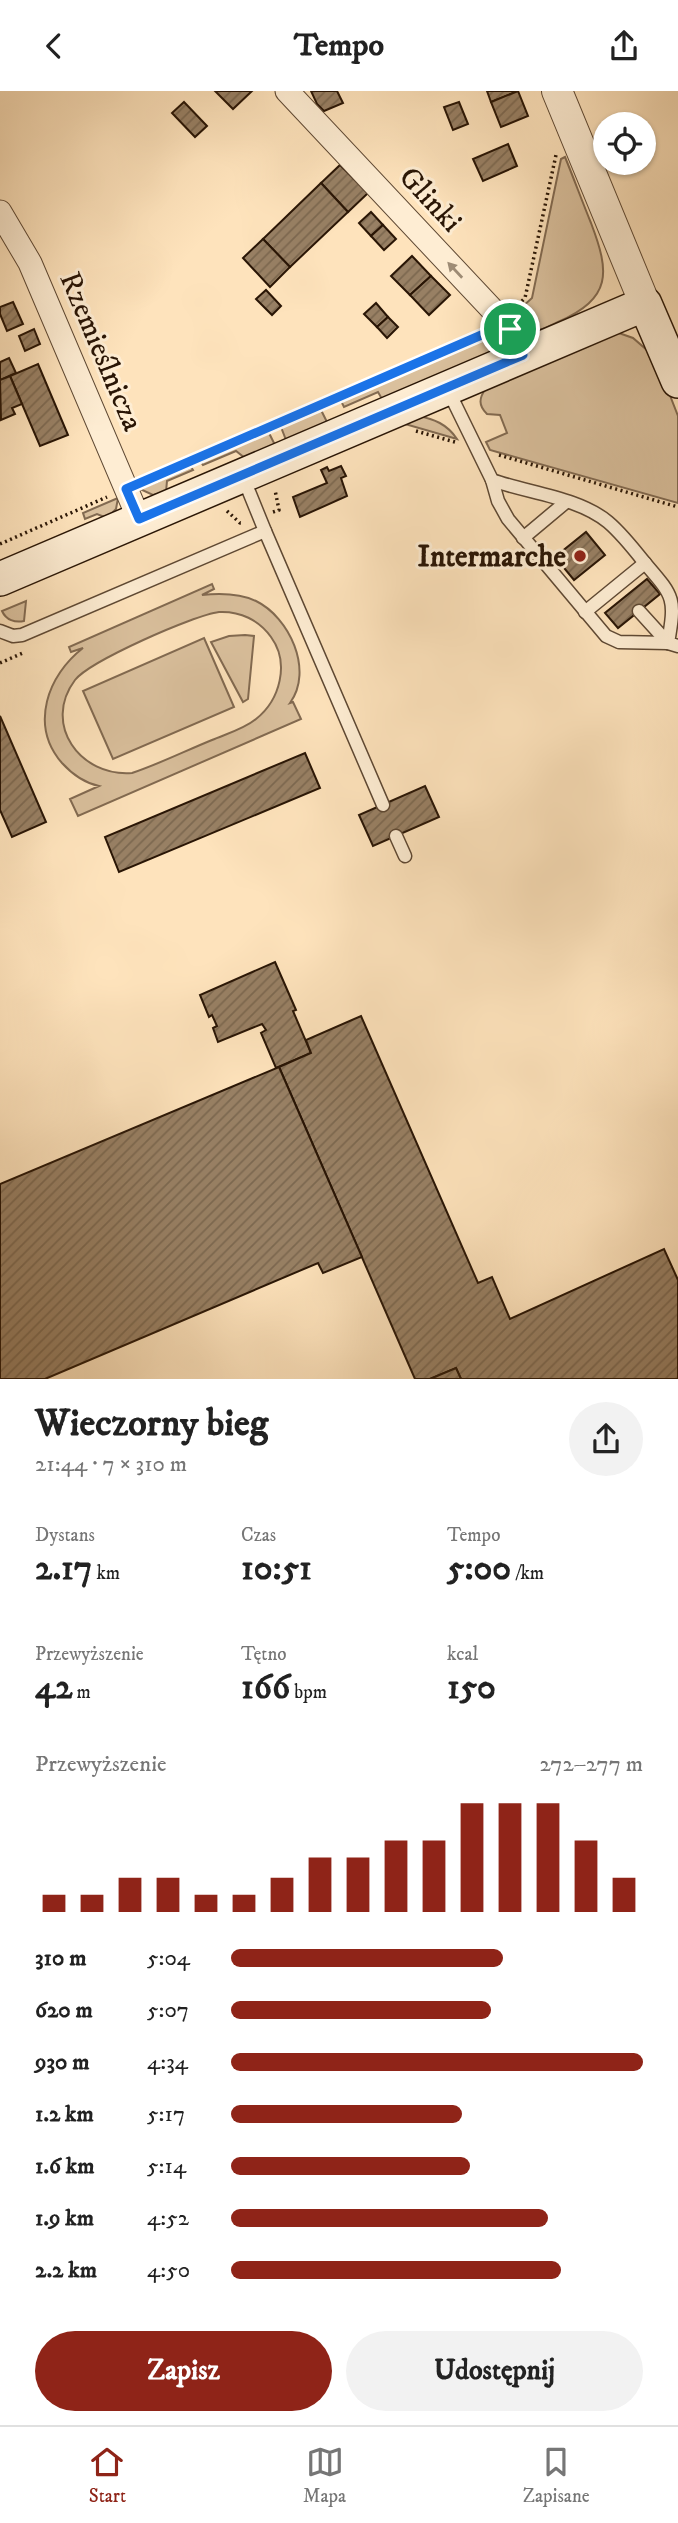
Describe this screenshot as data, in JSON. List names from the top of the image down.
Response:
{
  "streets": {
    "street": ["Glinki", "Rzemieślnicza"]
  },
  "places": ["Intermarche"],
  "page": {
    "header": "Tempo",
    "heading": ["Wieczorny bieg", "21:44 · 7 × 310 m"],
    "stats": [
      ["Dystans", "2.17 km"],
      ["Czas", "10:51"],
      ["Tempo", "5:00 /km"],
      ["Przewyższenie", "42 m"],
      ["Tętno", "166 bpm"],
      ["kcal", "150"]
    ],
    "chart": ["Przewyższenie", "272–277 m"],
    "list": [
      {
        "name": "310 m",
        "note": "5:04"
      },
      {
        "name": "620 m",
        "note": "5:07"
      },
      {
        "name": "930 m",
        "note": "4:34"
      },
      {
        "name": "1.2 km",
        "note": "5:17"
      },
      {
        "name": "1.6 km",
        "note": "5:14"
      },
      {
        "name": "1.9 km",
        "note": "4:52"
      },
      {
        "name": "2.2 km",
        "note": "4:50"
      }
    ],
    "buttons": ["Zapisz", "Udostępnij"],
    "tabs": ["Start", "Mapa", "Zapisane"]
  }
}
